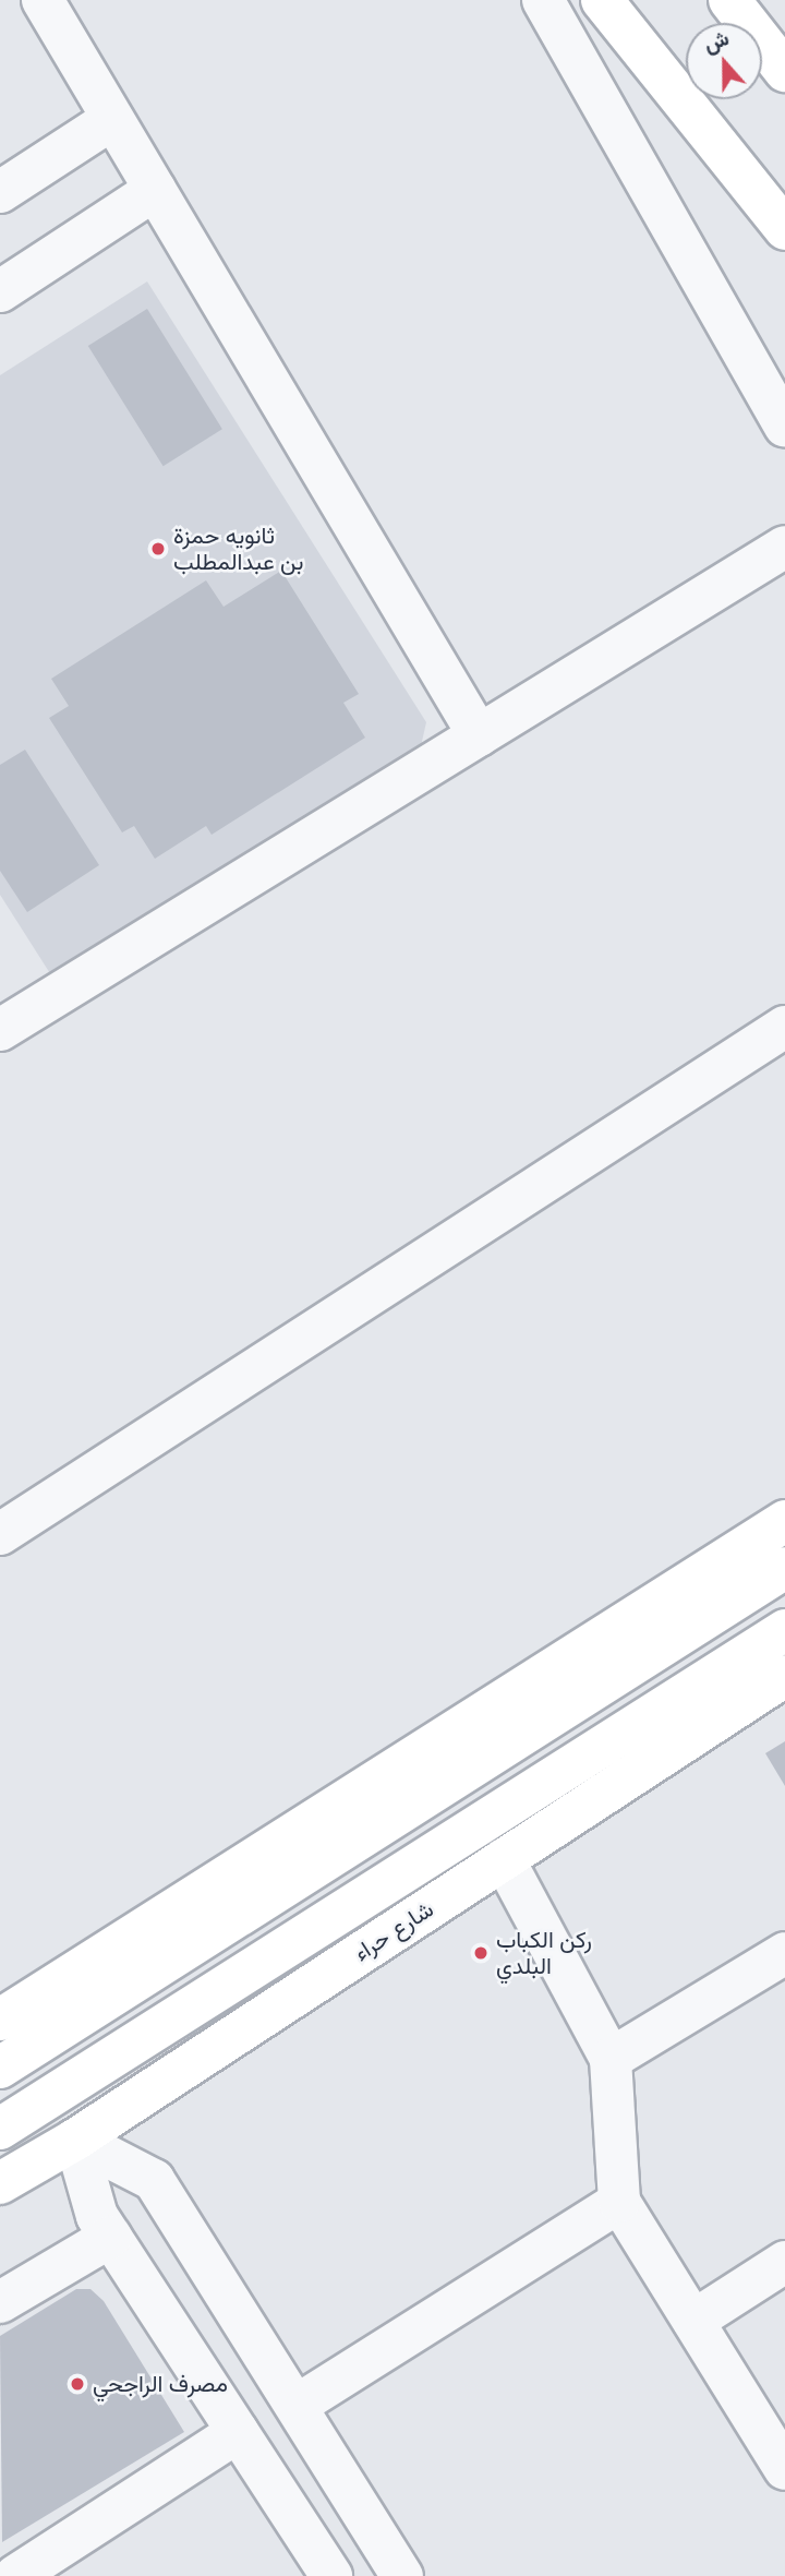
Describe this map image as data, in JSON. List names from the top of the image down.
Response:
{
  "streets": {
    "main road": ["شارع حراء"]
  },
  "places": ["ثانويه حمزة بن عبدالمطلب", "ركن الكباب البلدي", "مصرف الراجحي"],
  "north": "top"
}
